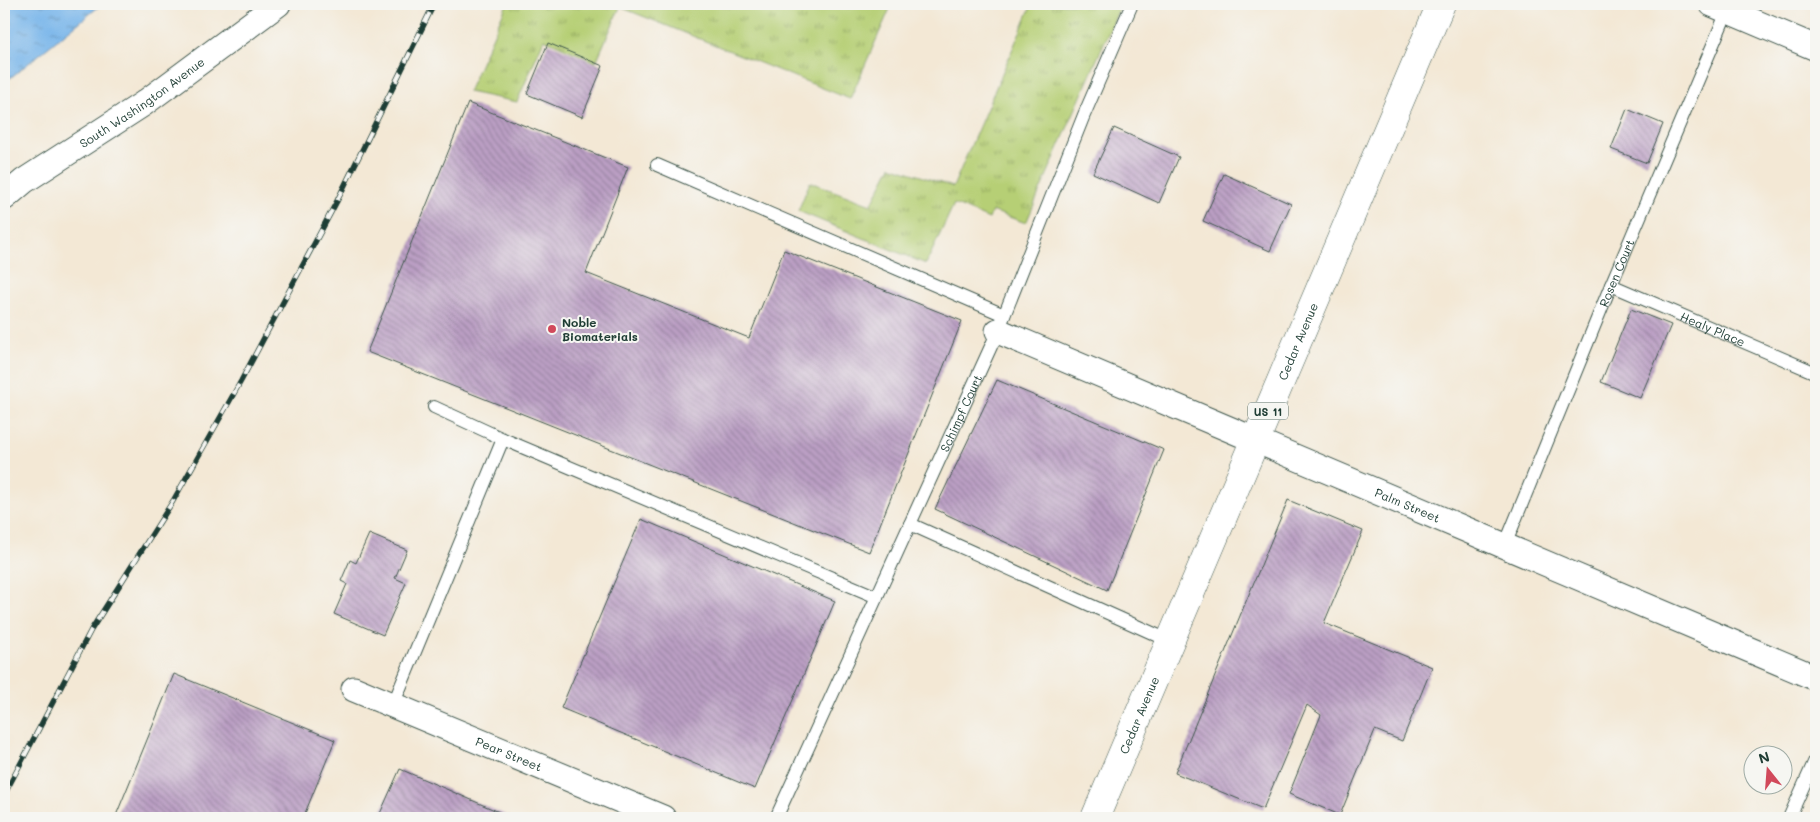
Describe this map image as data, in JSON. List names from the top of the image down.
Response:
{
  "streets": {
    "main road": ["Cedar Avenue", "US 11"],
    "street": ["South Washington Avenue", "Palm Street", "Pear Street"],
    "lane": ["Rosen Court", "Healy Place", "Schimpf Court"]
  },
  "crossings": [
    ["Rosen Court", "Healy Place"],
    ["Rosen Court", "Palm Street"],
    ["Cedar Avenue", "Palm Street"],
    ["Schimpf Court", "Palm Street"]
  ],
  "places": ["Noble Biomaterials"],
  "north": "top"
}
